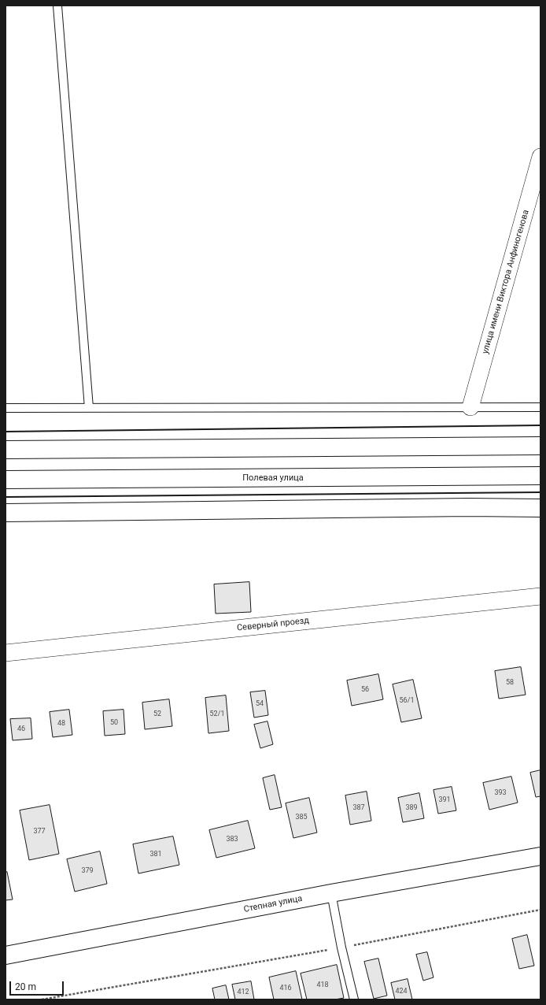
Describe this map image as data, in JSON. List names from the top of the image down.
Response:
{
  "streets": {
    "main road": ["Полевая улица", "Степная улица"],
    "street": ["улица имени Виктора Анфиногенова", "Северный проезд"]
  },
  "house_numbers": [
    "58",
    "56",
    "56/1",
    "54",
    "52",
    "52/1",
    "50",
    "48",
    "46",
    "393",
    "391",
    "387",
    "389",
    "385",
    "377",
    "383",
    "381",
    "379",
    "418",
    "416",
    "424",
    "412"
  ],
  "scale_bar": "20 m"
}
